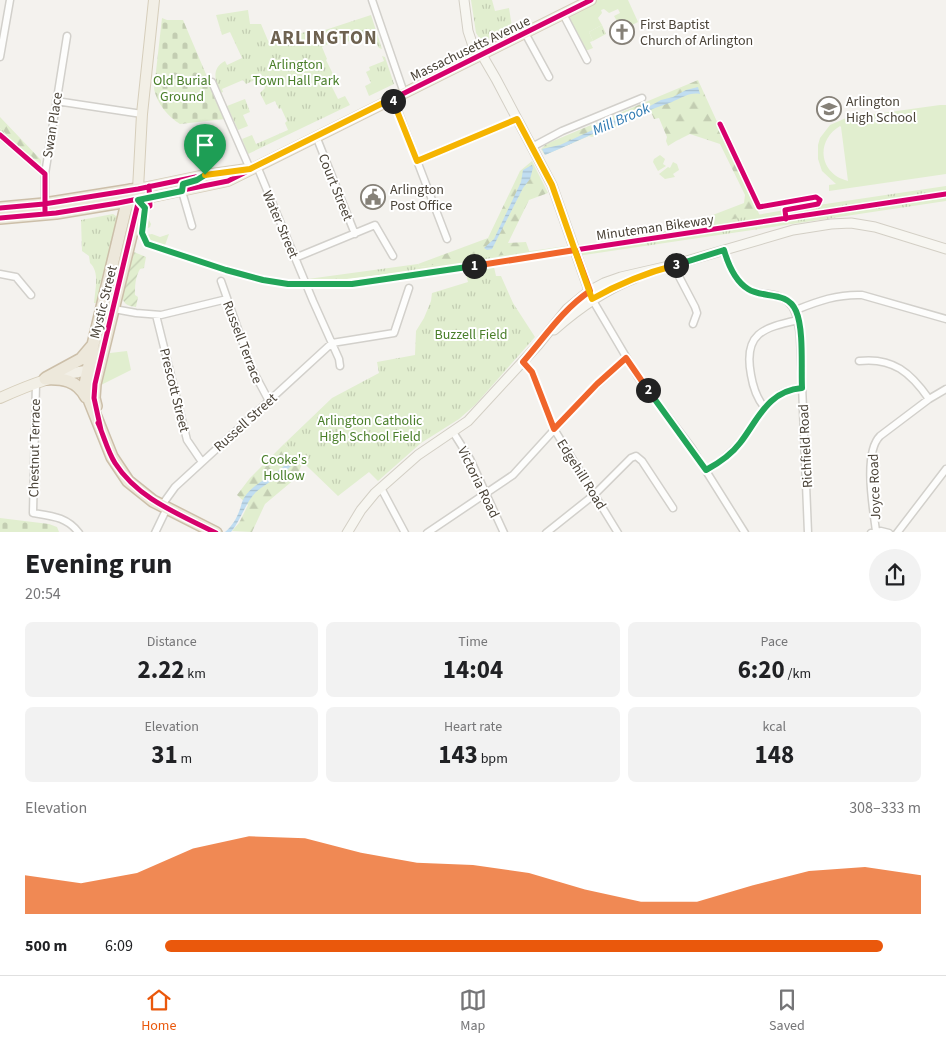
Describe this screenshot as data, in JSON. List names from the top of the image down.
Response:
{
  "streets": {
    "highway": ["Massachusetts Avenue", "Mystic Street"],
    "street": [
      "Swan Place",
      "Court Street",
      "Water Street",
      "Russell Terrace",
      "Prescott Street",
      "Russell Street",
      "Richfield Road",
      "Chestnut Terrace",
      "Edgehill Road",
      "Victoria Road",
      "Joyce Road"
    ],
    "cycle path": ["Minuteman Bikeway"]
  },
  "crossings": [
    ["Massachusetts Avenue", "Swan Place"],
    ["Massachusetts Avenue", "Court Street"],
    ["Massachusetts Avenue", "Water Street"],
    ["Massachusetts Avenue", "Mystic Street"],
    ["Court Street", "Water Street"],
    ["Water Street", "Russell Street"],
    ["Mystic Street", "Russell Street"],
    ["Russell Terrace", "Russell Street"],
    ["Prescott Street", "Russell Street"]
  ],
  "districts": ["ARLINGTON"],
  "water": ["Mill Brook"],
  "parks": [
    "Arlington Town Hall Park",
    "Old Burial Ground",
    "Buzzell Field",
    "Arlington Catholic High School Field",
    "Cooke's Hollow"
  ],
  "places": {
    "church": ["First Baptist Church of Arlington"],
    "school or university": ["Arlington High School"],
    "public building": ["Arlington Post Office"]
  },
  "page": {
    "pins": [
      "4",
      "3",
      "1",
      "2"
    ],
    "heading": ["Evening run", "20:54"],
    "stats": [
      ["Distance", "2.22 km"],
      ["Time", "14:04"],
      ["Pace", "6:20 /km"],
      ["Elevation", "31 m"],
      ["Heart rate", "143 bpm"],
      ["kcal", "148"]
    ],
    "chart": ["Elevation", "308–333 m"],
    "list": [
      {
        "name": "500 m",
        "note": "6:09"
      }
    ],
    "tabs": ["Home", "Map", "Saved"]
  }
}
